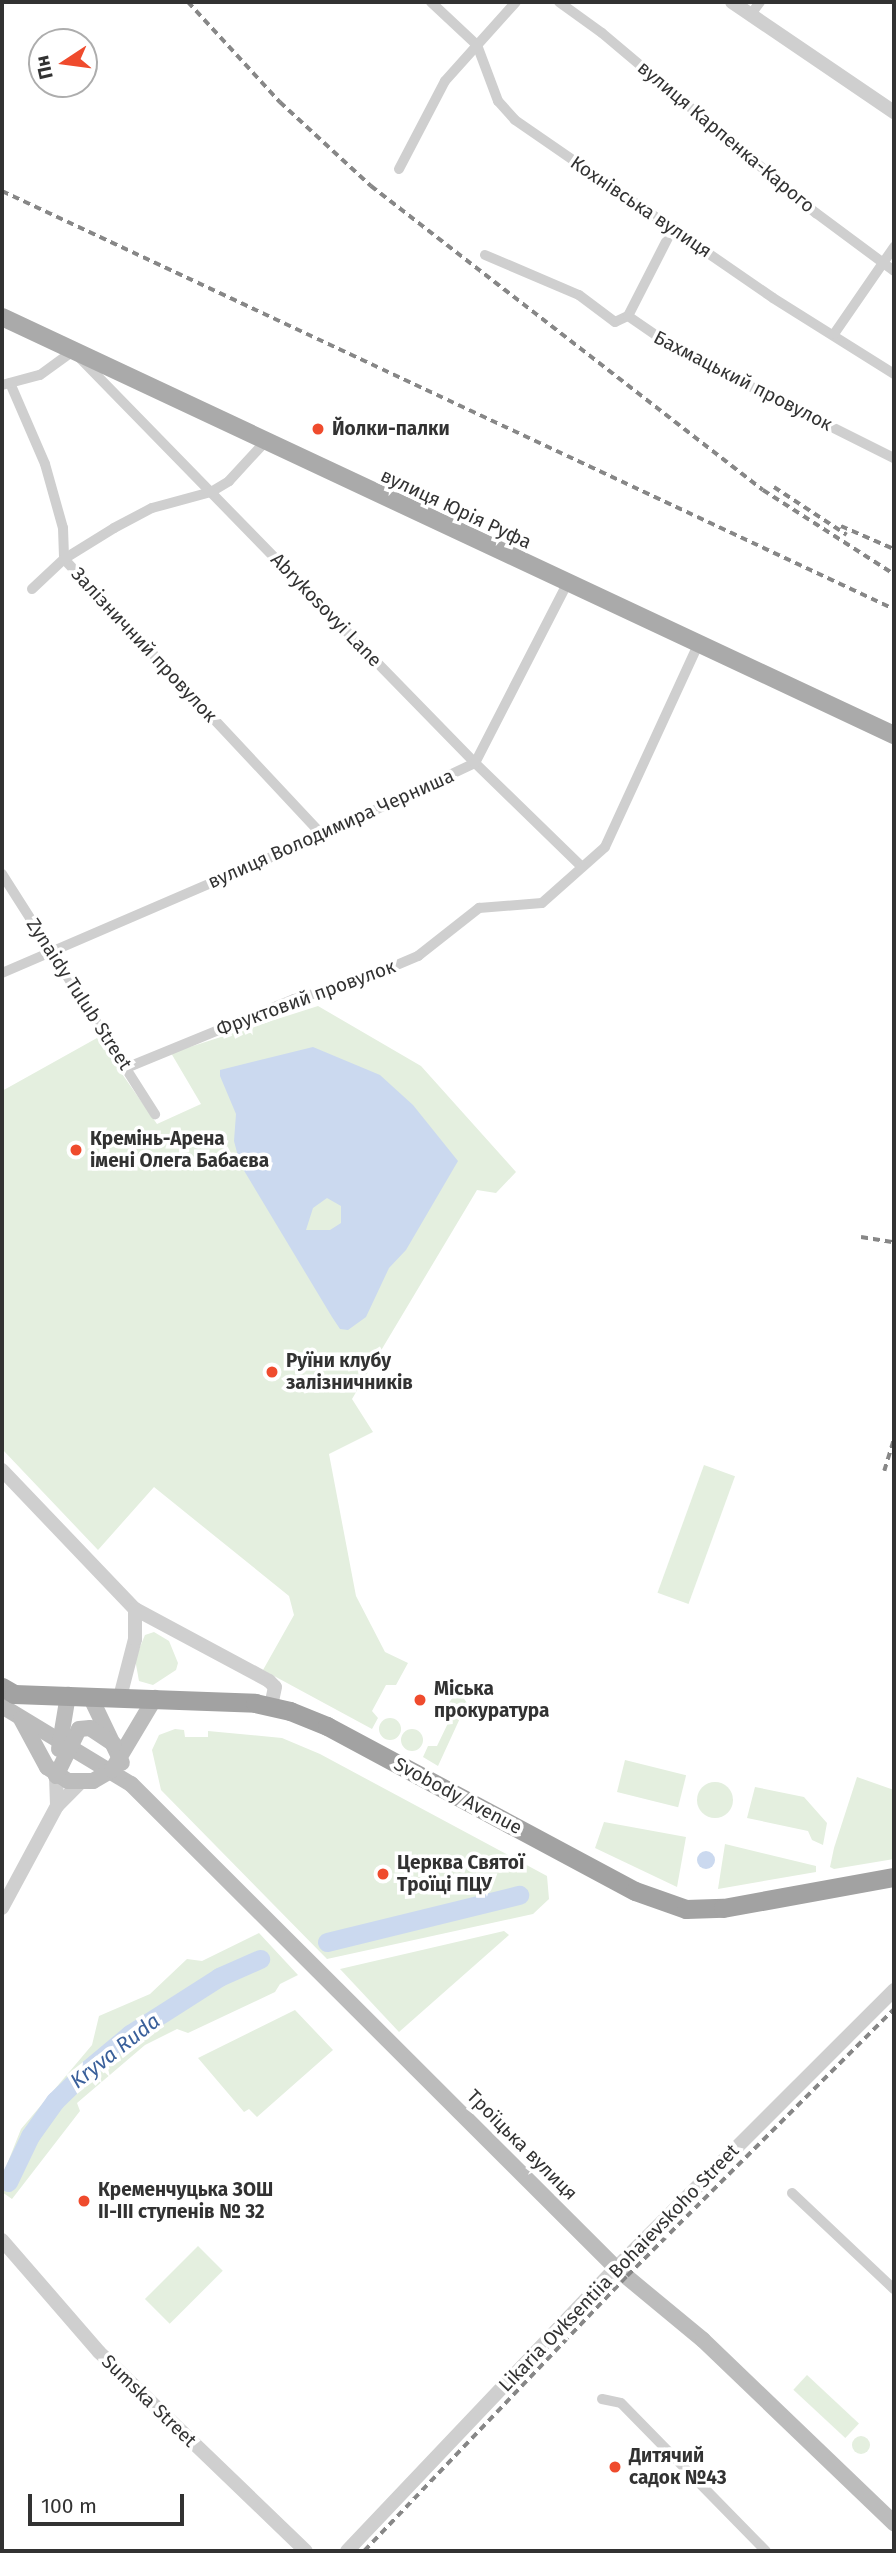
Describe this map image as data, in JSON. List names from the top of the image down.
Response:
{
  "streets": {
    "highway": ["Svobody Avenue"],
    "main road": ["вулиця Юрія Руфа", "Троїцька вулиця"],
    "street": [
      "вулиця Карпенка-Карого",
      "Кохнівська вулиця",
      "Бахмацький провулок",
      "Abrykosovyi Lane",
      "Залізничний провулок",
      "вулиця Володимира Черниша",
      "Zynaidy Tulub Street",
      "Фруктовий провулок",
      "Likaria Ovksentiia Bohaievskoho Street",
      "Sumska Street"
    ]
  },
  "crossings": [
    ["вулиця Юрія Руфа", "Abrykosovyi Lane"],
    ["вулиця Юрія Руфа", "вулиця Володимира Черниша"],
    ["вулиця Юрія Руфа", "Фруктовий провулок"],
    ["Abrykosovyi Lane", "вулиця Володимира Черниша"],
    ["Abrykosovyi Lane", "Фруктовий провулок"],
    ["Залізничний провулок", "вулиця Володимира Черниша"],
    ["вулиця Володимира Черниша", "Zynaidy Tulub Street"],
    ["Zynaidy Tulub Street", "Фруктовий провулок"],
    ["Троїцька вулиця", "Likaria Ovksentiia Bohaievskoho Street"]
  ],
  "water": ["Kryva Ruda"],
  "places": [
    "Йолки-палки",
    "Кремінь-Арена імені Олега Бабаєва",
    "Руїни клубу залізничників",
    "Міська прокуратура",
    "Церква Святої Троїці ПЦУ",
    "Кременчуцька ЗОШ ІІ-ІІІ ступенів № 32",
    "Дитячий садок №43"
  ],
  "scale_bar": "100 m",
  "north": "left"
}
